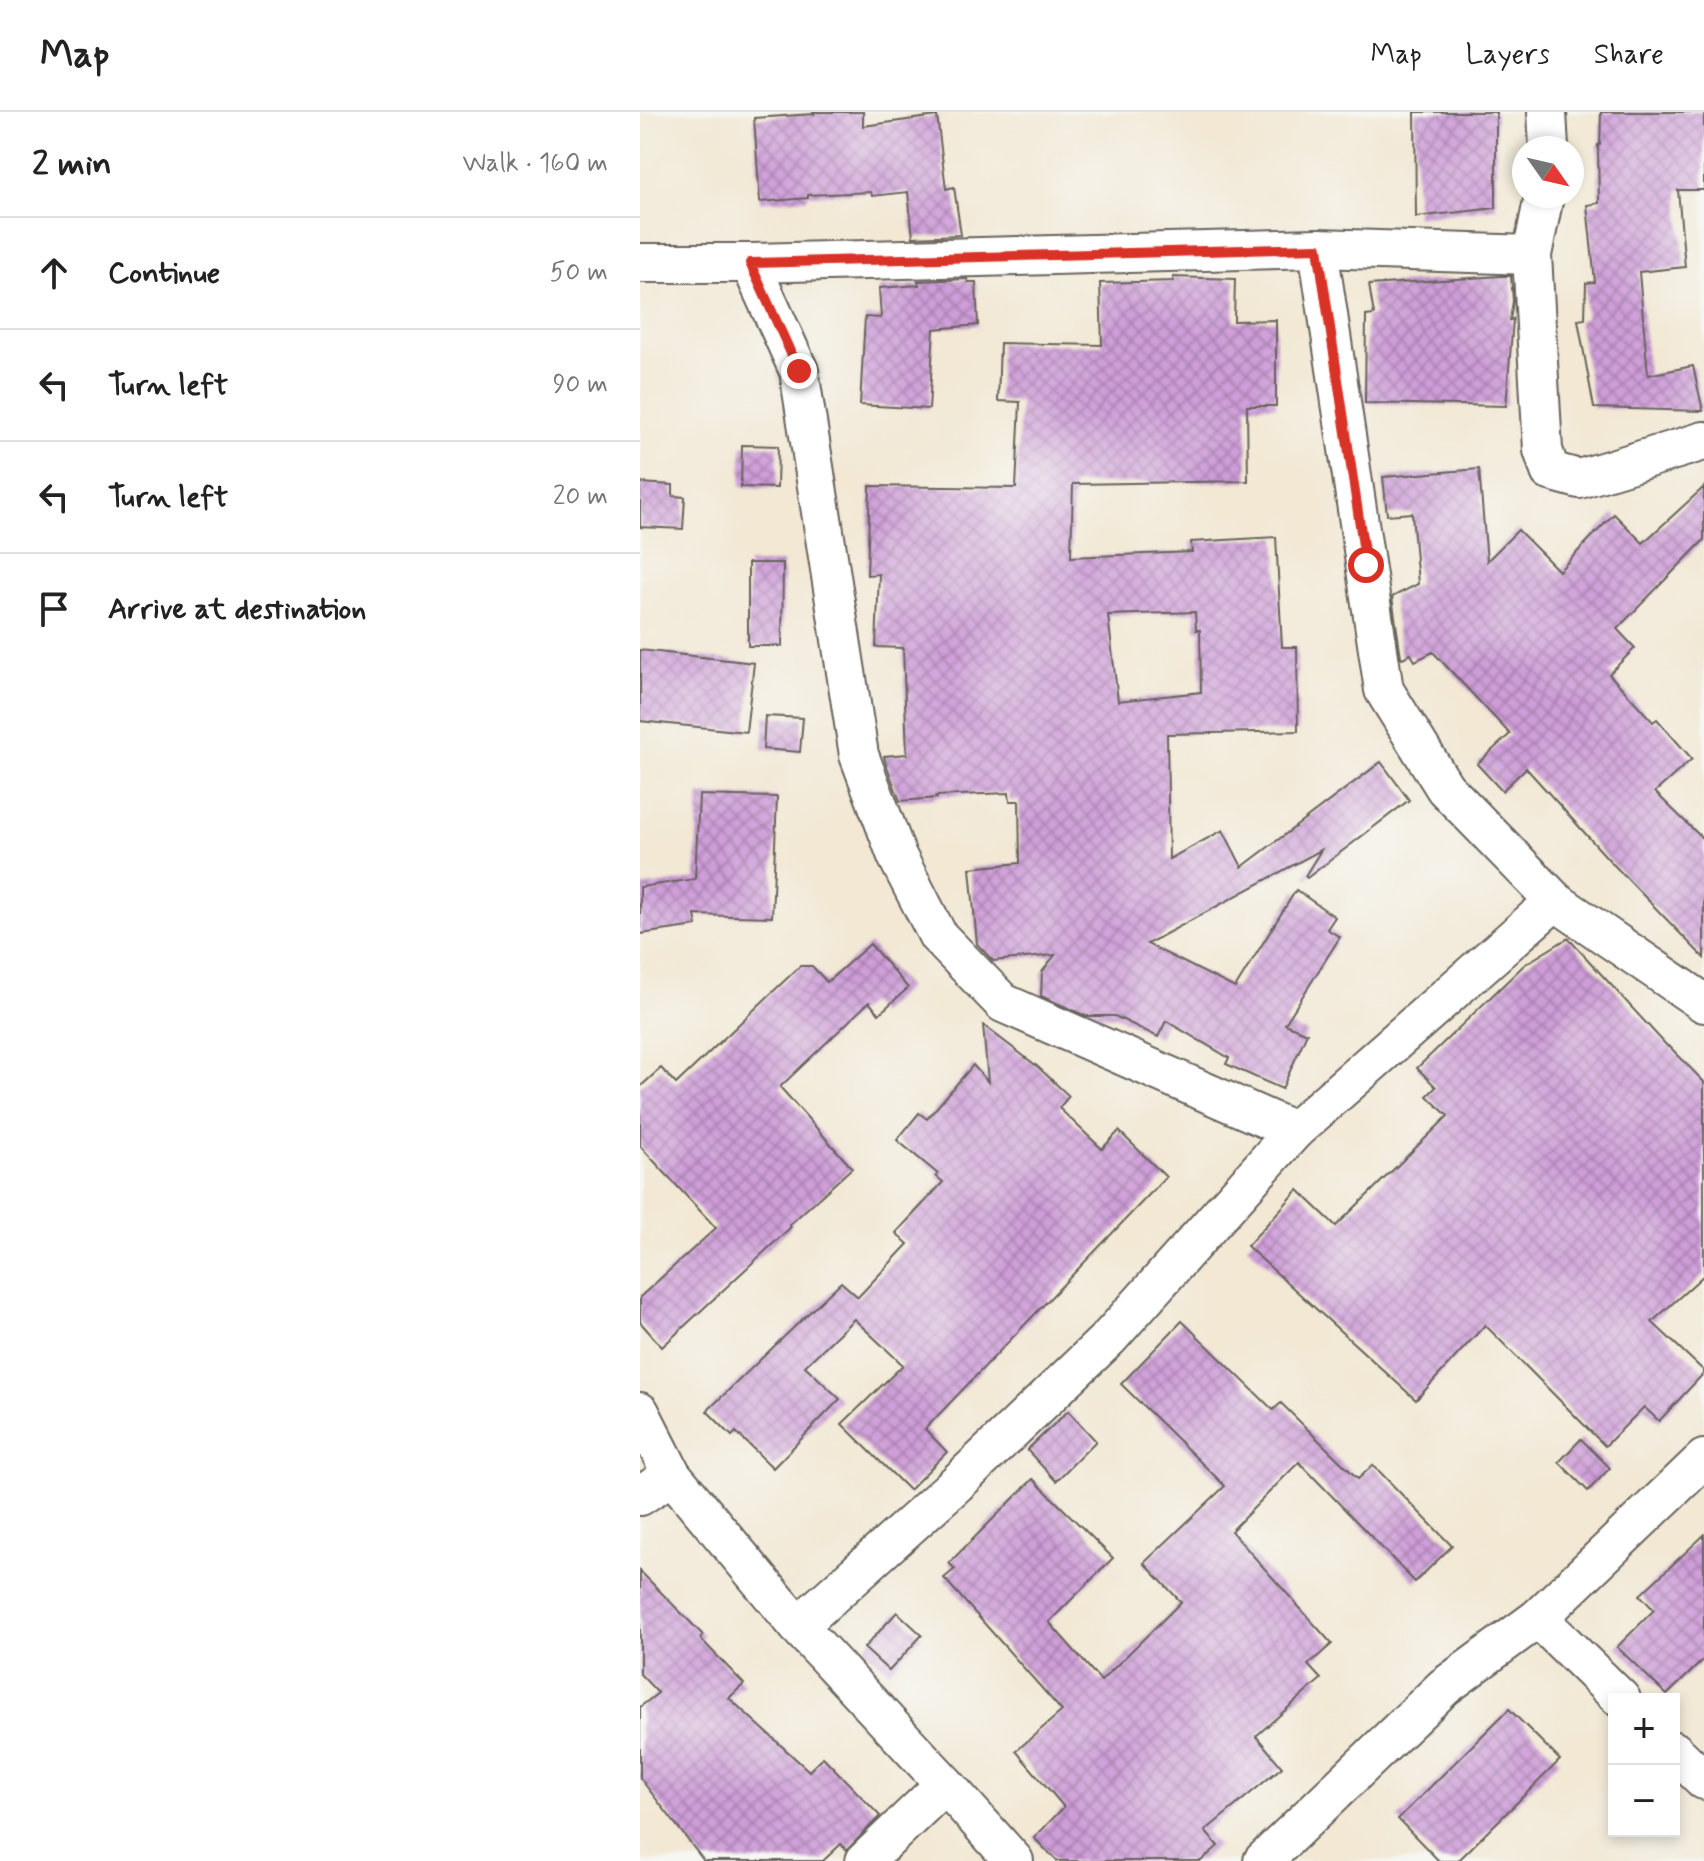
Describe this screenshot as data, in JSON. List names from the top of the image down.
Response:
{
  "north": "bottom right",
  "page": {
    "header": "Map",
    "nav": ["Map", "Layers", "Share"],
    "heading": ["2 min", "Walk · 160 m"],
    "list": [
      ["Continue", "50 m"],
      ["Turn left", "90 m"],
      ["Turn left", "20 m"],
      "Arrive at destination"
    ],
    "map_buttons": ["+", "−"]
  }
}
